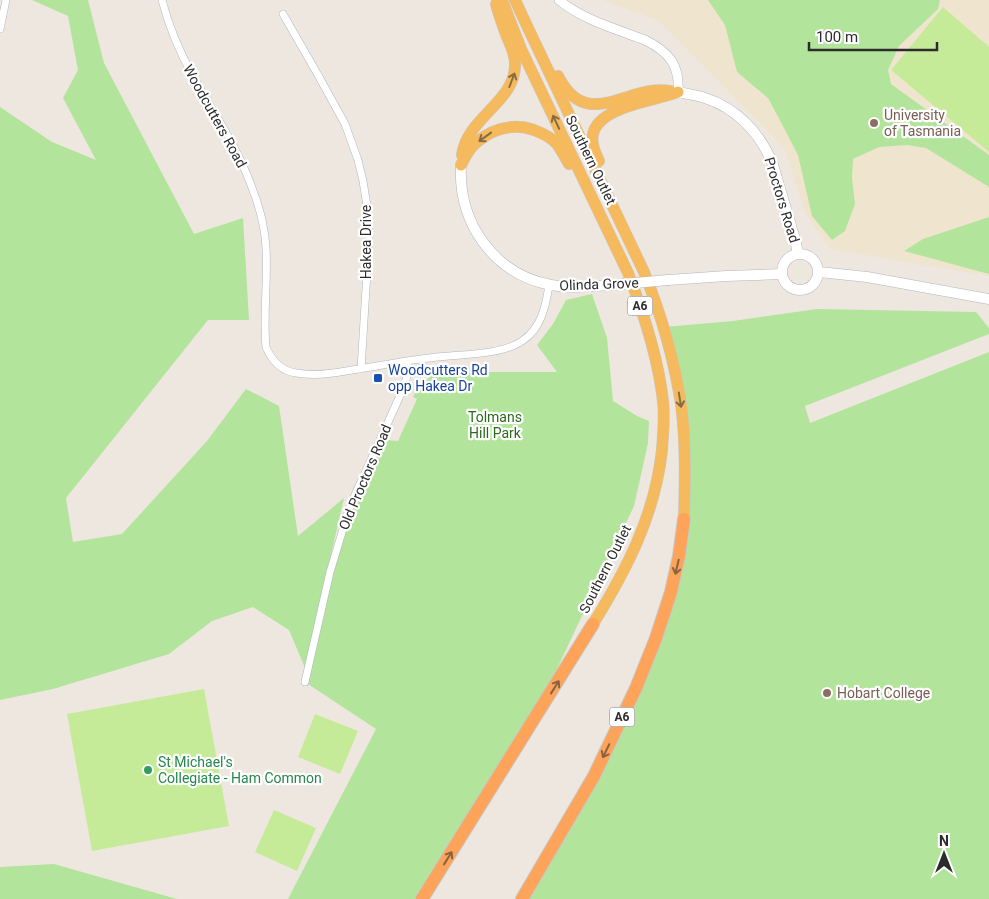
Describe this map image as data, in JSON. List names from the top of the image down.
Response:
{
  "streets": {
    "highway": ["Southern Outlet", "A6"],
    "main road": ["Proctors Road", "Olinda Grove"],
    "street": ["Woodcutters Road", "Hakea Drive", "Old Proctors Road"]
  },
  "crossings": [
    ["Woodcutters Road", "Hakea Drive"],
    ["Woodcutters Road", "Olinda Grove"],
    ["Woodcutters Road", "Old Proctors Road"],
    ["Proctors Road", "Olinda Grove"]
  ],
  "parks": ["Tolmans Hill Park"],
  "places": {
    "other": ["University of Tasmania", "Hobart College", "St Michael's Collegiate - Ham Common"],
    "transit": ["Woodcutters Rd opp Hakea Dr"]
  },
  "scale_bar": "100 m",
  "north": "top"
}
